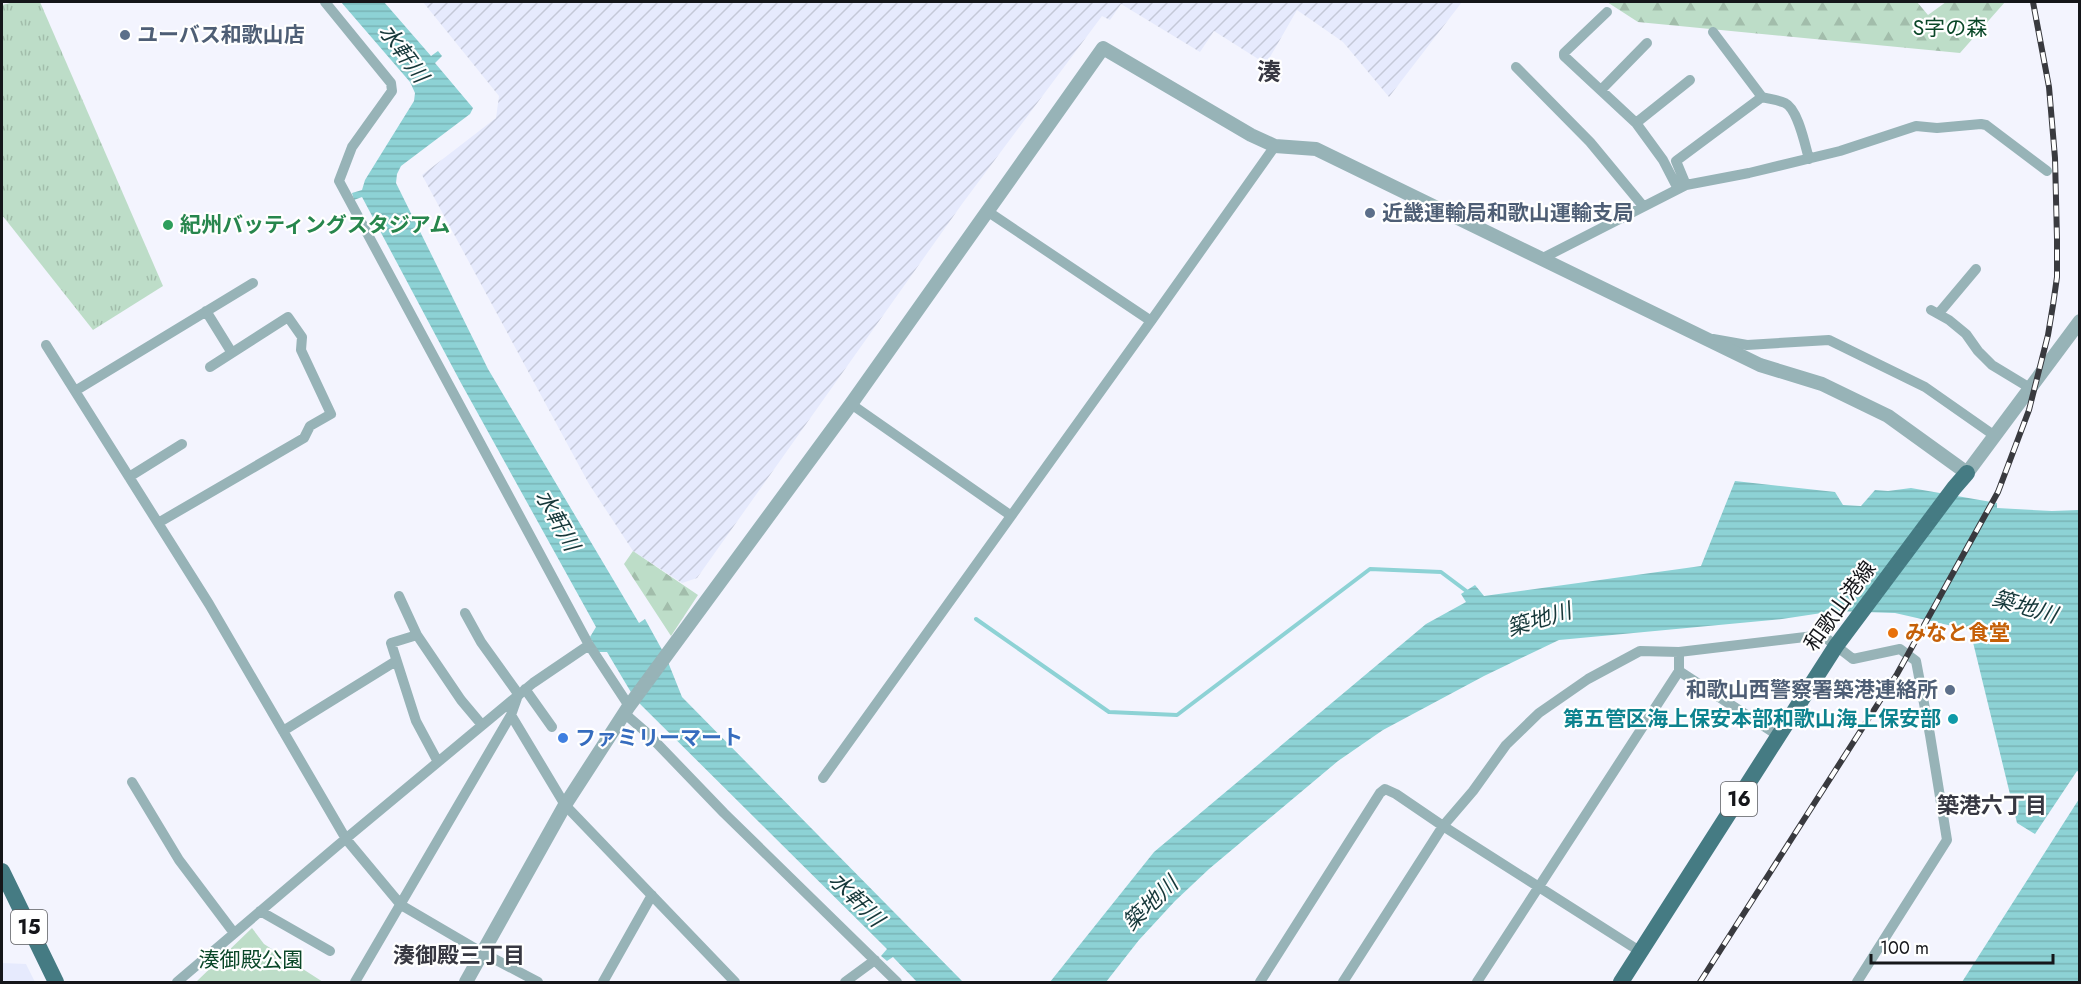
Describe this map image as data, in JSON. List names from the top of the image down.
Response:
{
  "streets": {
    "main road": ["和歌山港線", "16", "15"]
  },
  "districts": ["湊", "築港六丁目", "湊御殿三丁目"],
  "water": ["水軒川", "築地川"],
  "parks": ["S字の森", "湊御殿公園"],
  "places": [
    "ユーバス和歌山店",
    "近畿運輸局和歌山運輸支局",
    "紀州バッティングスタジアム",
    "みなと食堂",
    "和歌山西警察署築港連絡所",
    "第五管区海上保安本部和歌山海上保安部",
    "ファミリーマート"
  ],
  "scale_bar": "100 m"
}
